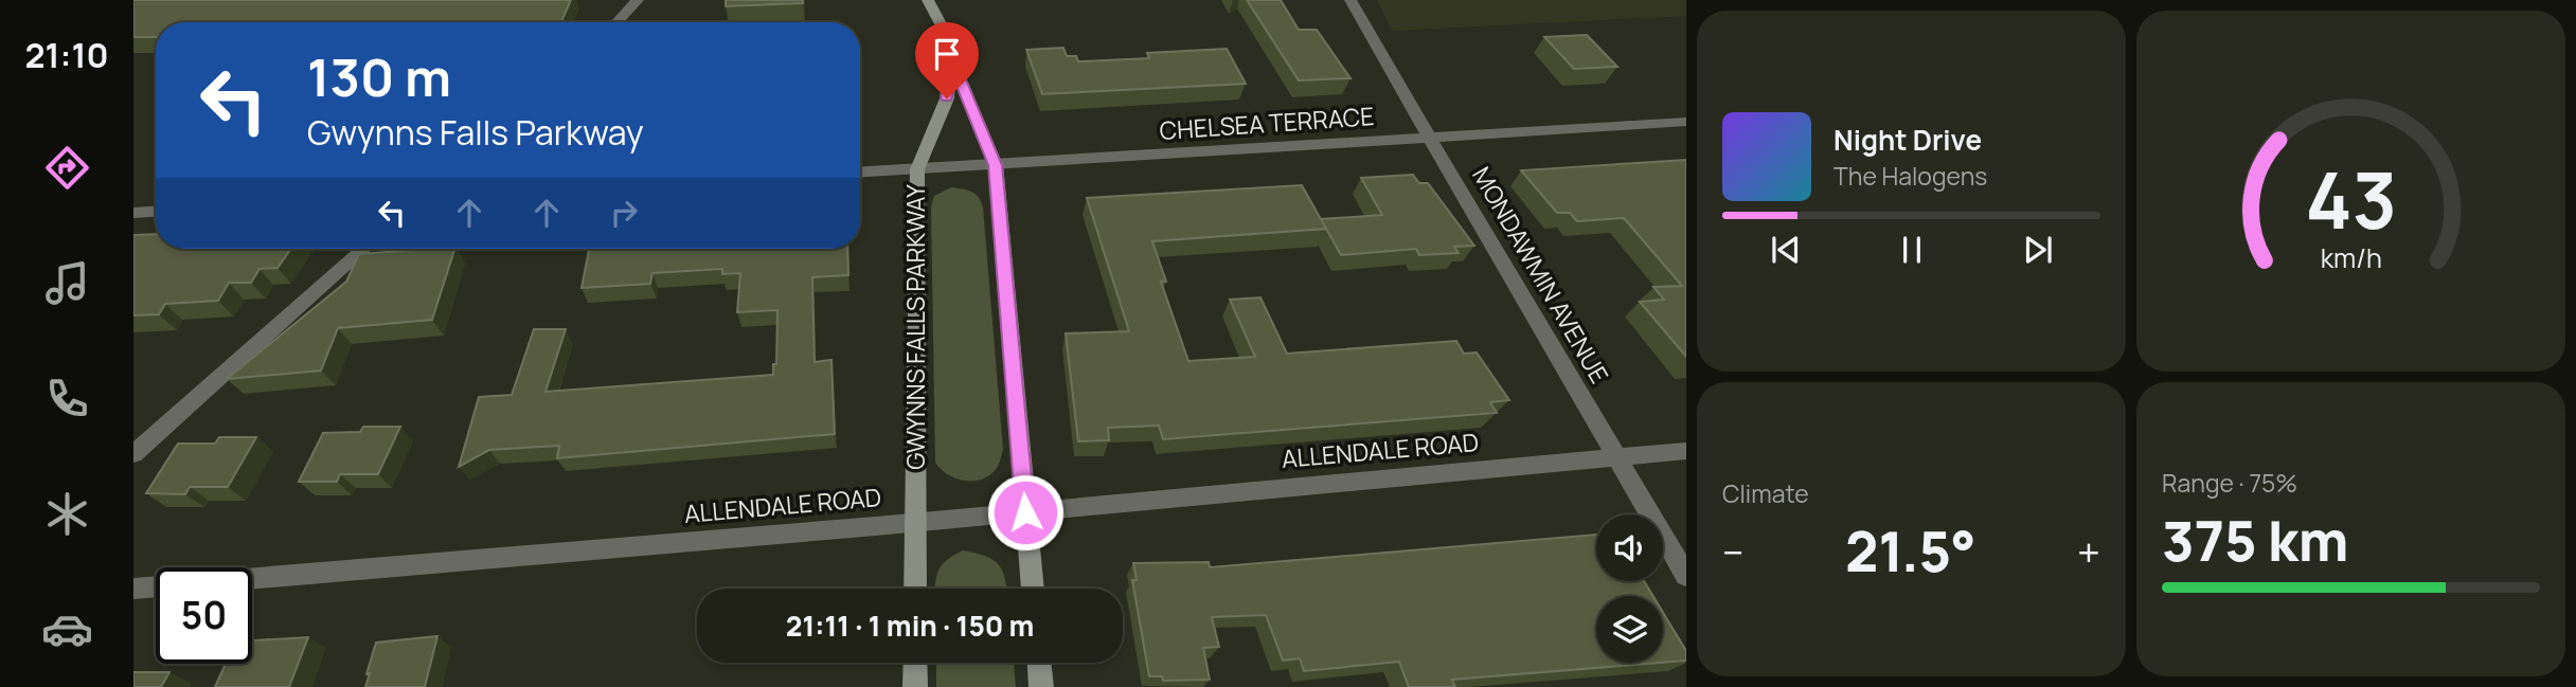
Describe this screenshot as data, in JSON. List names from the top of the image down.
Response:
{
  "streets": {
    "main road": ["GWYNNS FALLS PARKWAY"],
    "street": ["CHELSEA TERRACE", "MONDAWMIN AVENUE", "ALLENDALE ROAD"]
  },
  "crossings": [
    ["CHELSEA TERRACE", "MONDAWMIN AVENUE"],
    ["CHELSEA TERRACE", "GWYNNS FALLS PARKWAY"],
    ["MONDAWMIN AVENUE", "ALLENDALE ROAD"],
    ["GWYNNS FALLS PARKWAY", "ALLENDALE ROAD"]
  ],
  "page": {
    "tabs": "21:10",
    "turn": ["130 m", "Gwynns Falls Parkway"],
    "song": ["Night Drive", "The Halogens"],
    "tile": [
      "Climate",
      ["Range · 75%", "375 km"]
    ],
    "heat": ["−", "21.5°", "+"],
    "limit": "50",
    "trip": "21:11 · 1 min · 150 m",
    "gauge": ["43", "km/h"]
  }
}
